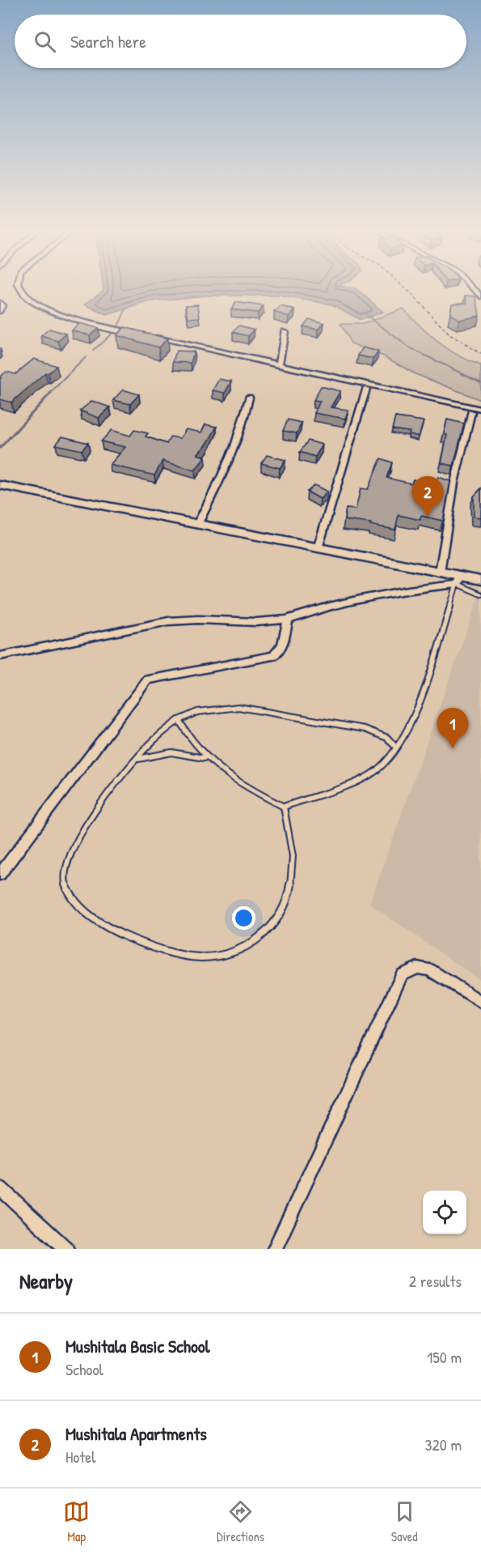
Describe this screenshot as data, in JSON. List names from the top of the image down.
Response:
{
  "page": {
    "search": "Search here",
    "pins": ["2", "1"],
    "heading": ["Nearby", "2 results"],
    "list": [
      {
        "mark": "1",
        "name": "Mushitala Basic School",
        "note": "School",
        "value": "150 m"
      },
      {
        "mark": "2",
        "name": "Mushitala Apartments",
        "note": "Hotel",
        "value": "320 m"
      }
    ],
    "nav": ["Map", "Directions", "Saved"]
  }
}
